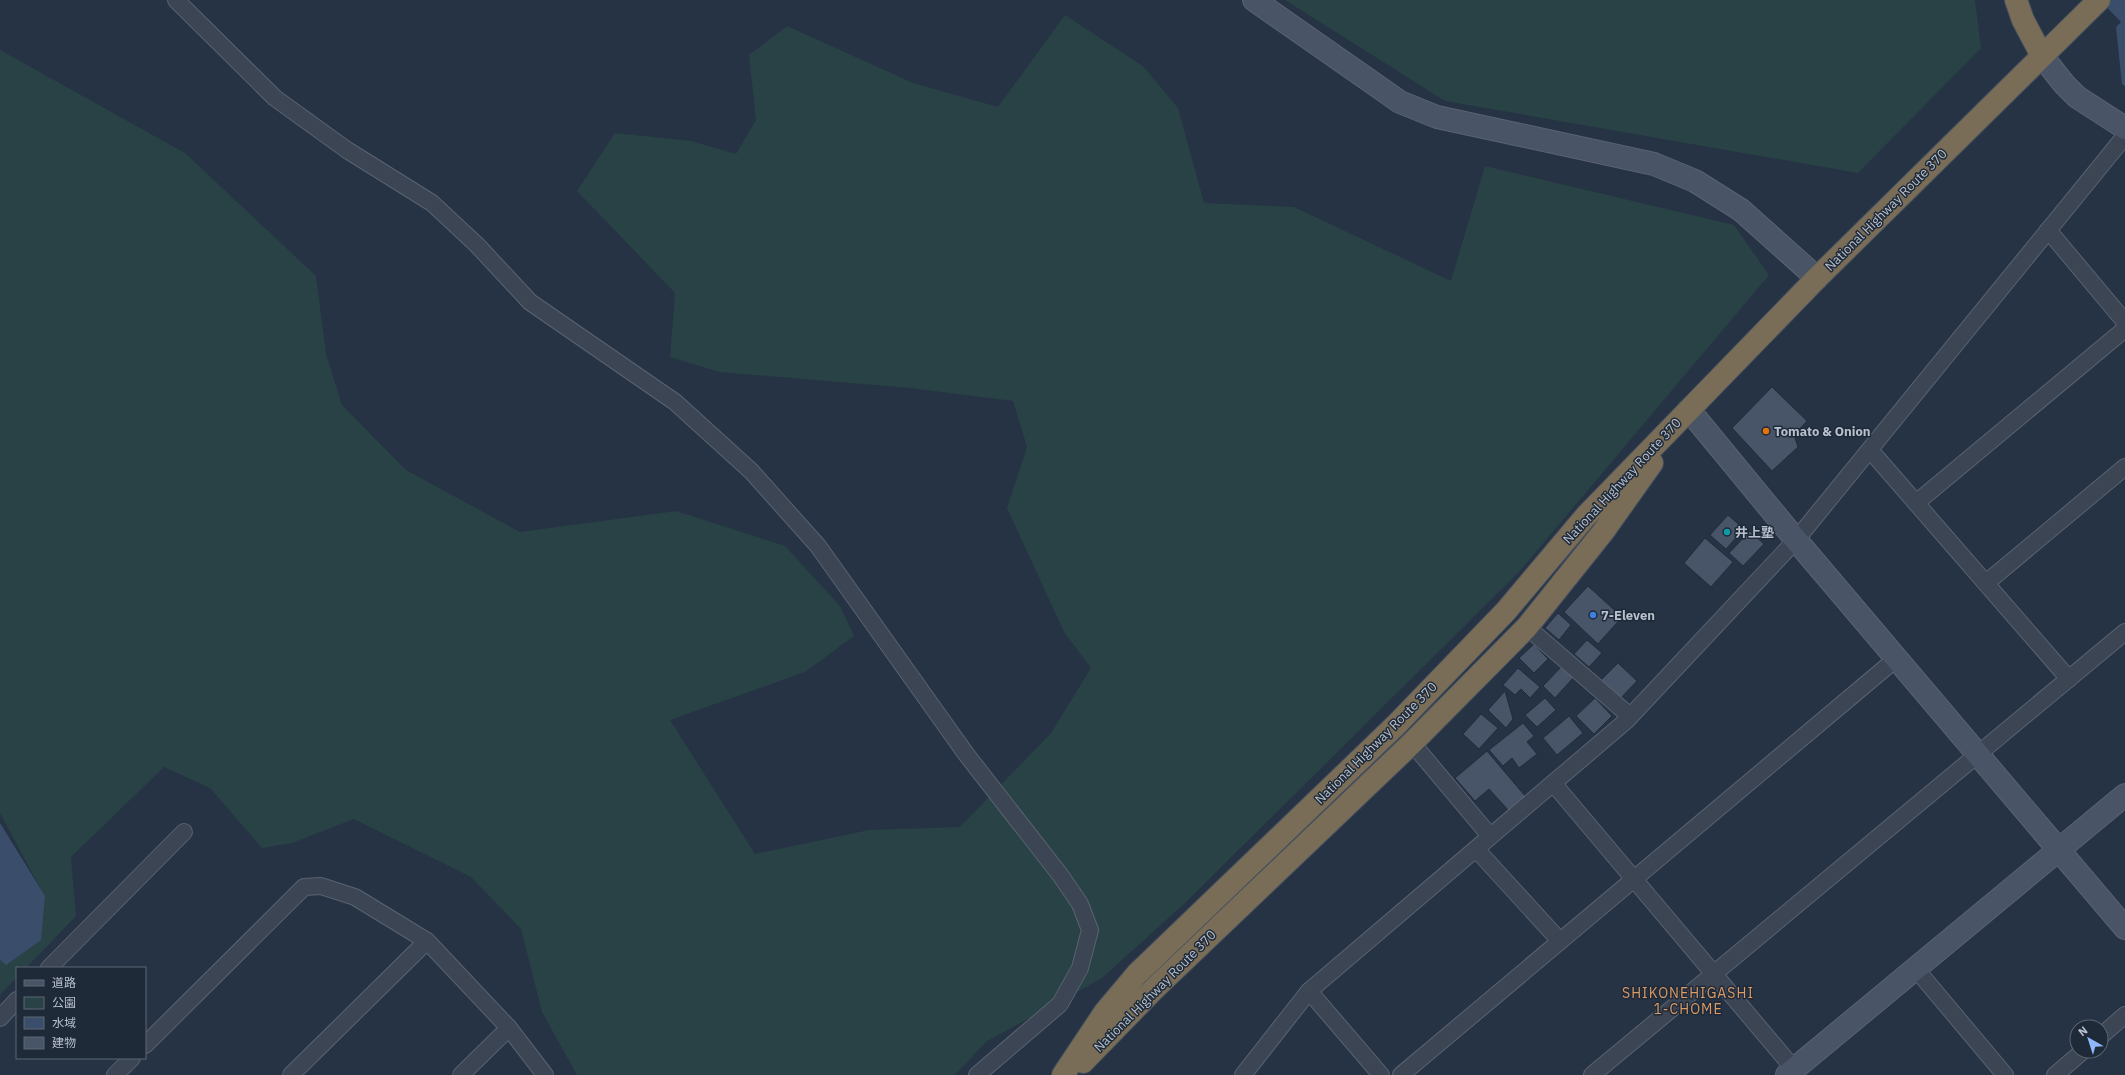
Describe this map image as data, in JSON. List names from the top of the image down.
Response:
{
  "streets": {
    "highway": ["National Highway Route 370"]
  },
  "districts": ["SHIKONEHIGASHI 1-CHOME"],
  "places": ["Tomato & Onion", "井上塾", "7-Eleven"],
  "legend": [
    "道路",
    "公園",
    "水域",
    "建物"
  ],
  "north": "top left"
}
